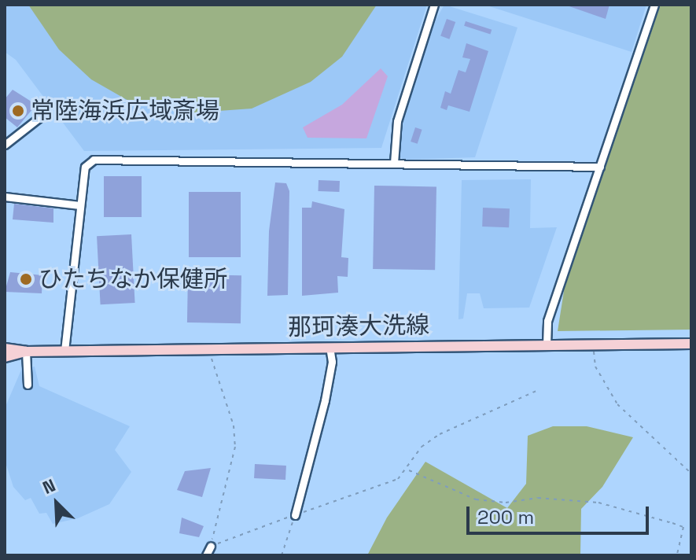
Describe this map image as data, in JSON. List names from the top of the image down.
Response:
{
  "streets": {
    "main road": ["那珂湊大洗線"]
  },
  "places": ["常陸海浜広域斎場", "ひたちなか保健所"],
  "scale_bar": "200 m",
  "north": "top left"
}
